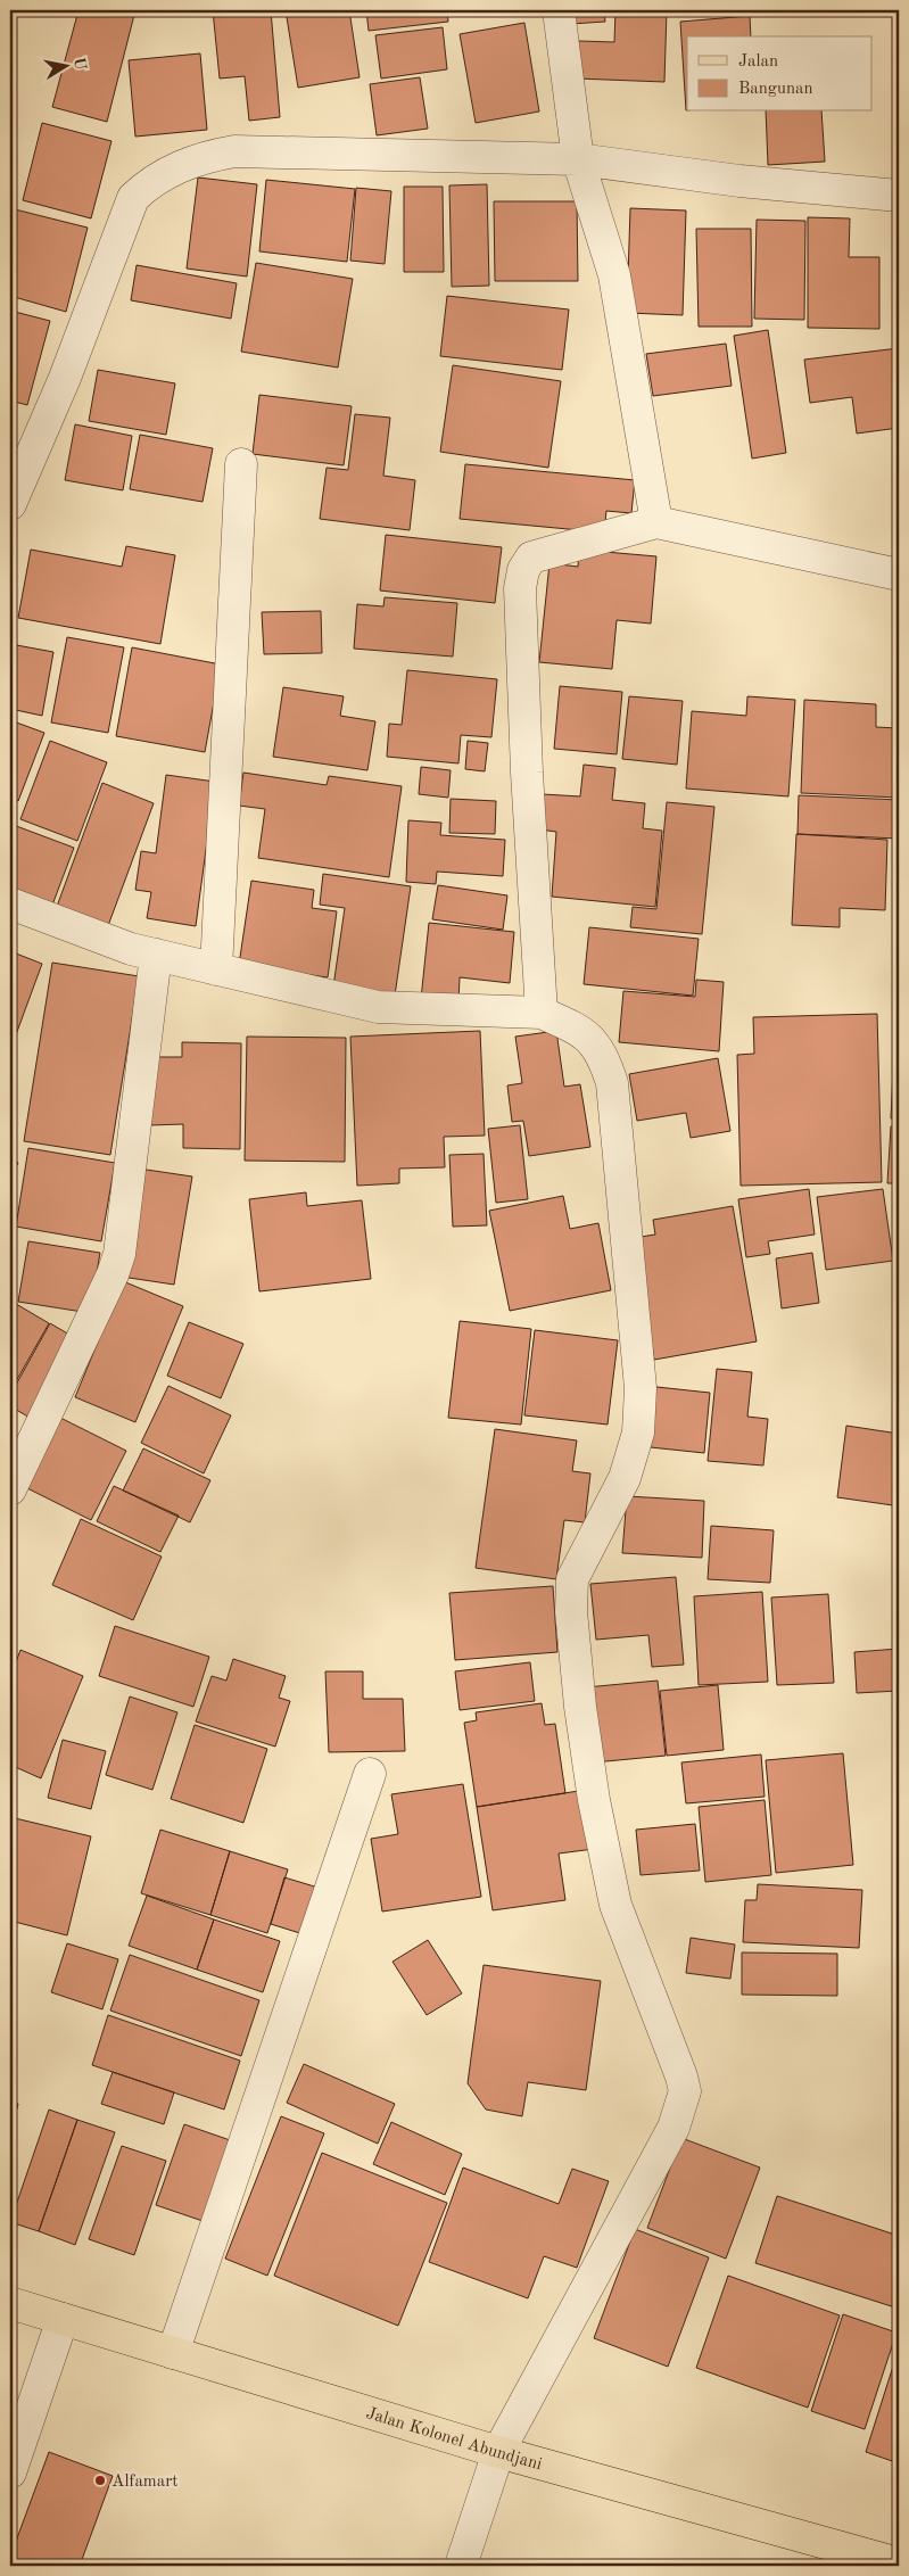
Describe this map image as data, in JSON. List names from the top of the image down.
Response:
{
  "streets": {
    "main road": ["Jalan Kolonel Abundjani"]
  },
  "places": ["Alfamart"],
  "legend": ["Jalan", "Bangunan"],
  "north": "right"
}
